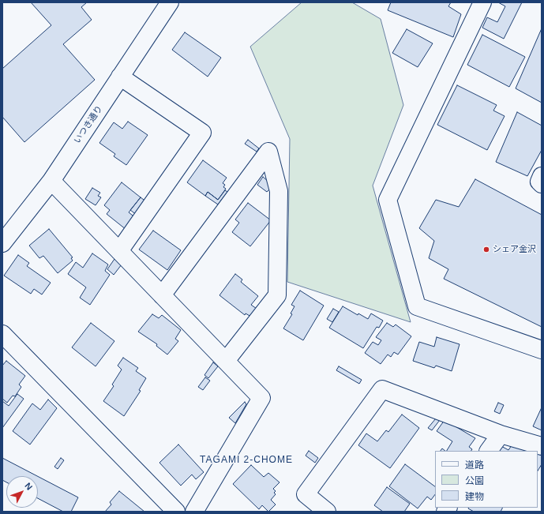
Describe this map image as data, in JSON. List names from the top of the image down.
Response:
{
  "streets": {
    "street": ["いつき通り"]
  },
  "districts": ["TAGAMI 2-CHOME"],
  "places": ["シェア金沢"],
  "legend": ["道路", "公園", "建物"],
  "north": "top right"
}
